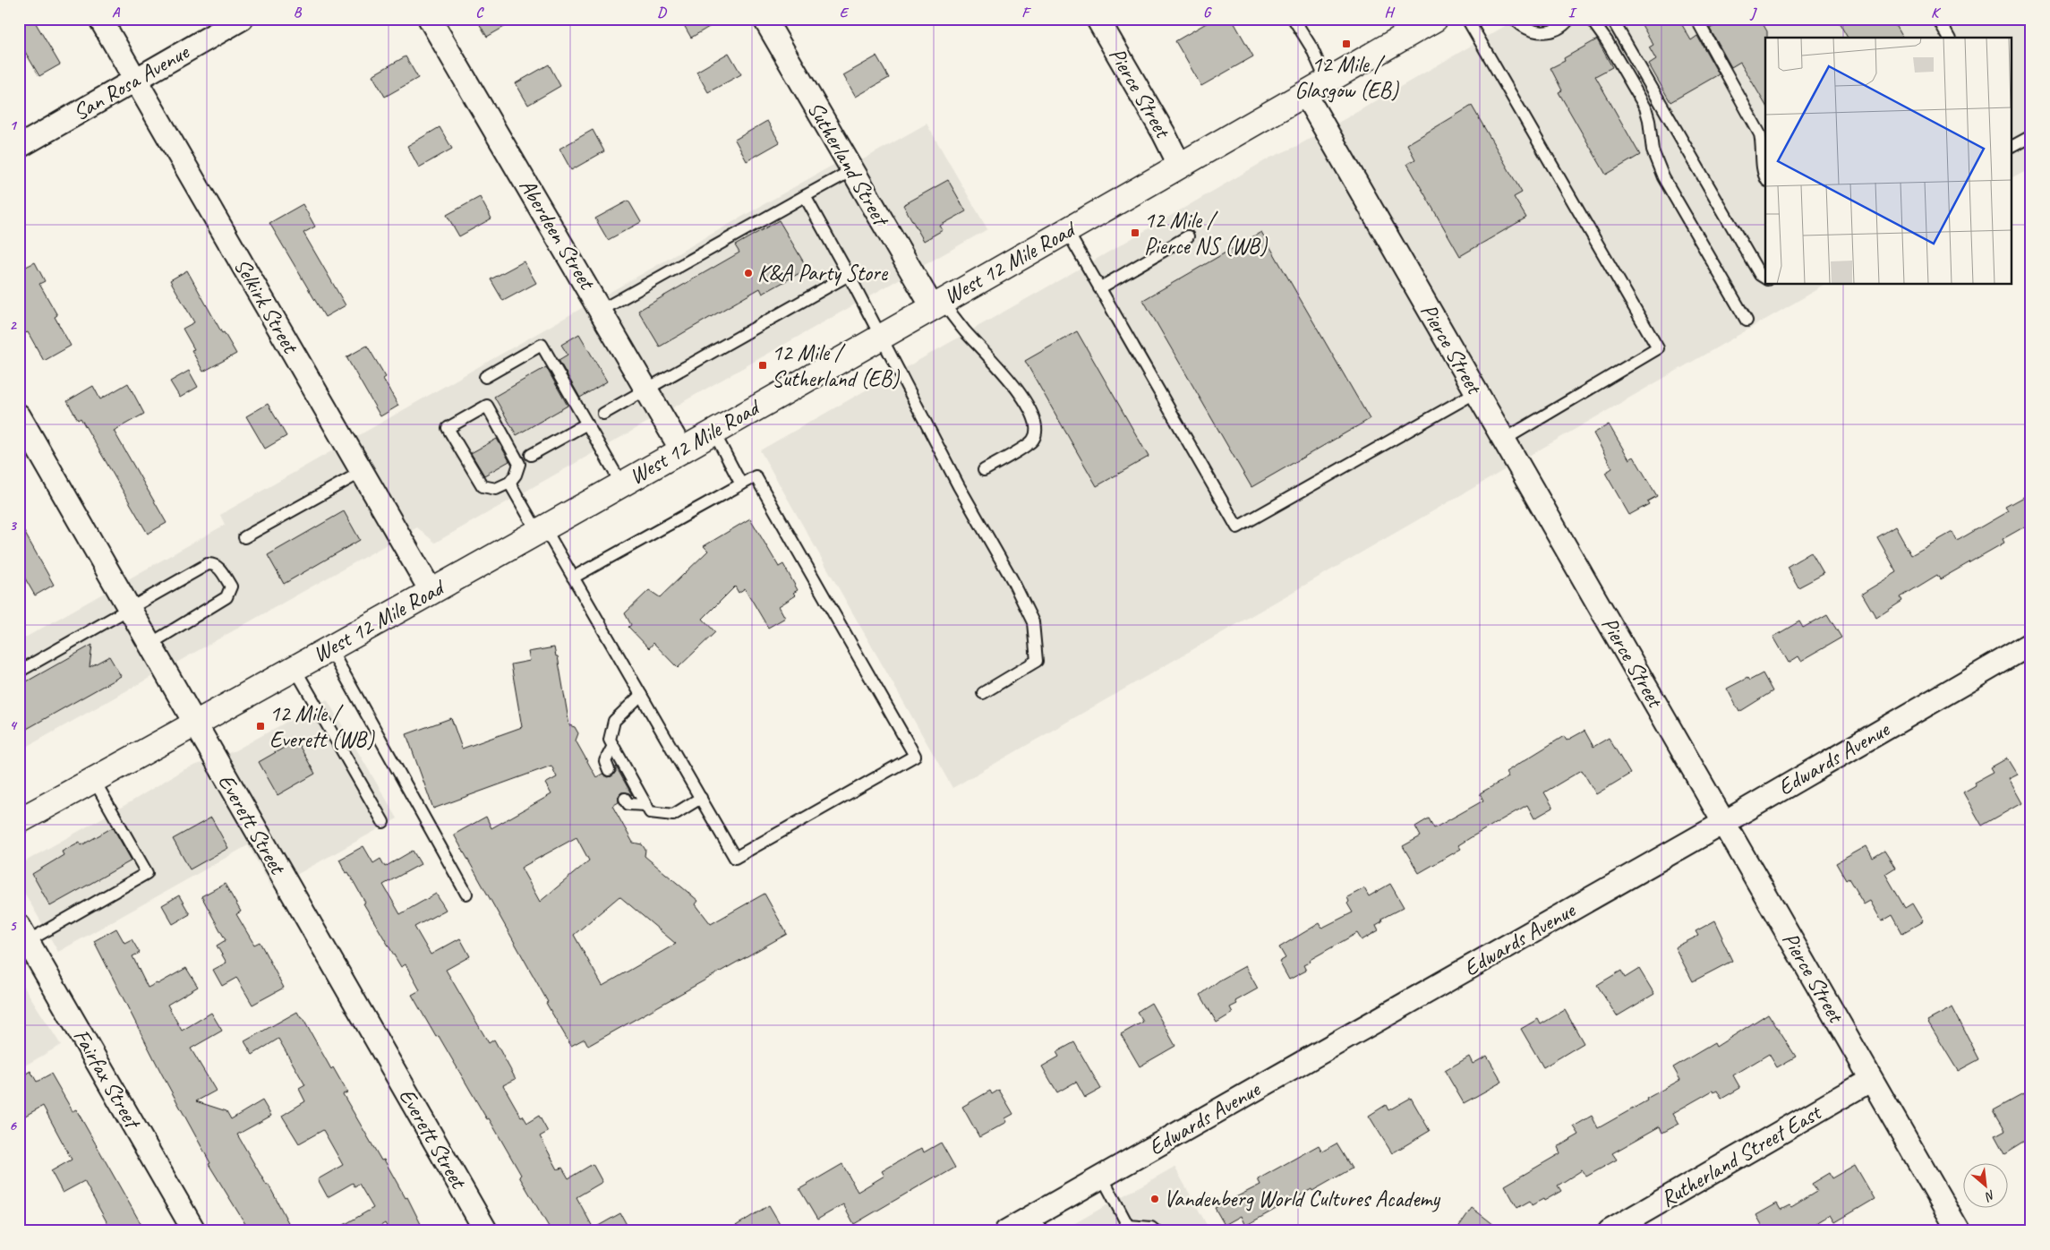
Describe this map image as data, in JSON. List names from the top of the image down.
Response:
{
  "streets": {
    "main road": ["West 12 Mile Road"],
    "street": [
      "San Rosa Avenue",
      "Pierce Street",
      "Sutherland Street",
      "Aberdeen Street",
      "Selkirk Street",
      "Edwards Avenue",
      "Everett Street",
      "Fairfax Street",
      "Rutherland Street East"
    ]
  },
  "crossings": [
    ["San Rosa Avenue", "Selkirk Street"],
    ["Pierce Street", "West 12 Mile Road"],
    ["Pierce Street", "Edwards Avenue"],
    ["Pierce Street", "Rutherland Street East"],
    ["Sutherland Street", "West 12 Mile Road"],
    ["Aberdeen Street", "West 12 Mile Road"],
    ["West 12 Mile Road", "Selkirk Street"],
    ["West 12 Mile Road", "Everett Street"]
  ],
  "places": {
    "transit": [
      "12 Mile / Glasgow (EB)",
      "12 Mile / Pierce NS (WB)",
      "12 Mile / Sutherland (EB)",
      "12 Mile / Everett (WB)"
    ],
    "other": ["K&A Party Store", "Vandenberg World Cultures Academy"]
  },
  "north": "bottom right",
  "grid": {
    "columns": [
      "A",
      "B",
      "C",
      "D",
      "E",
      "F",
      "G",
      "H",
      "I",
      "J",
      "K"
    ],
    "rows": [
      "1",
      "2",
      "3",
      "4",
      "5",
      "6"
    ]
  }
}
